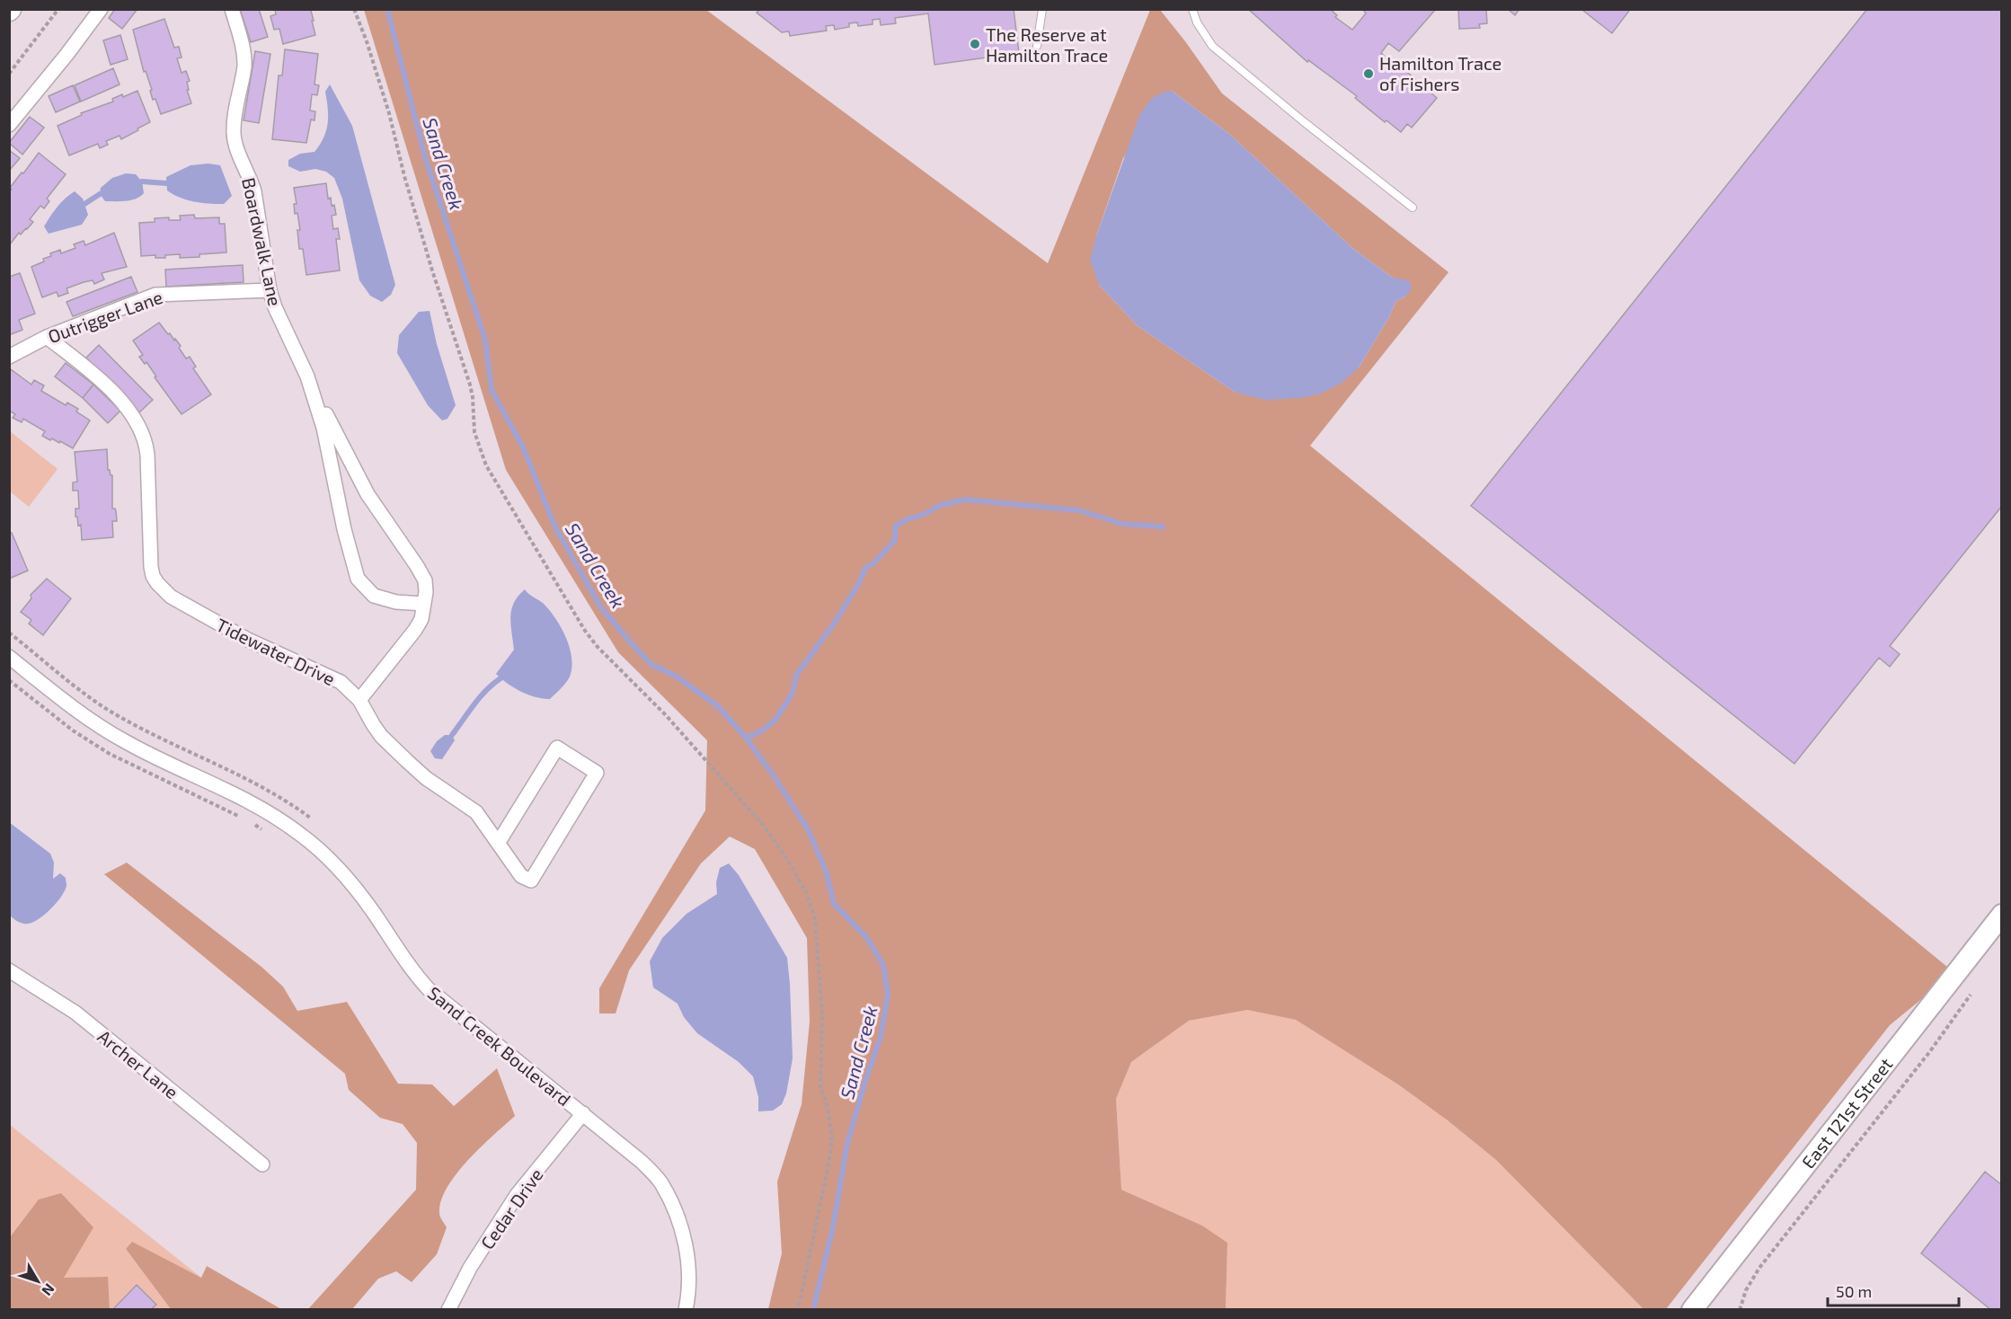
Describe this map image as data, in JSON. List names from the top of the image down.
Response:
{
  "streets": {
    "street": [
      "Boardwalk Lane",
      "Outrigger Lane",
      "Tidewater Drive",
      "Sand Creek Boulevard",
      "Archer Lane",
      "East 121st Street",
      "Cedar Drive"
    ]
  },
  "crossings": [
    ["Boardwalk Lane", "Outrigger Lane"],
    ["Boardwalk Lane", "Tidewater Drive"],
    ["Outrigger Lane", "Tidewater Drive"],
    ["Sand Creek Boulevard", "Cedar Drive"]
  ],
  "water": ["Sand Creek"],
  "places": ["The Reserve at Hamilton Trace", "Hamilton Trace of Fishers"],
  "scale_bar": "50 m",
  "north": "bottom right"
}
